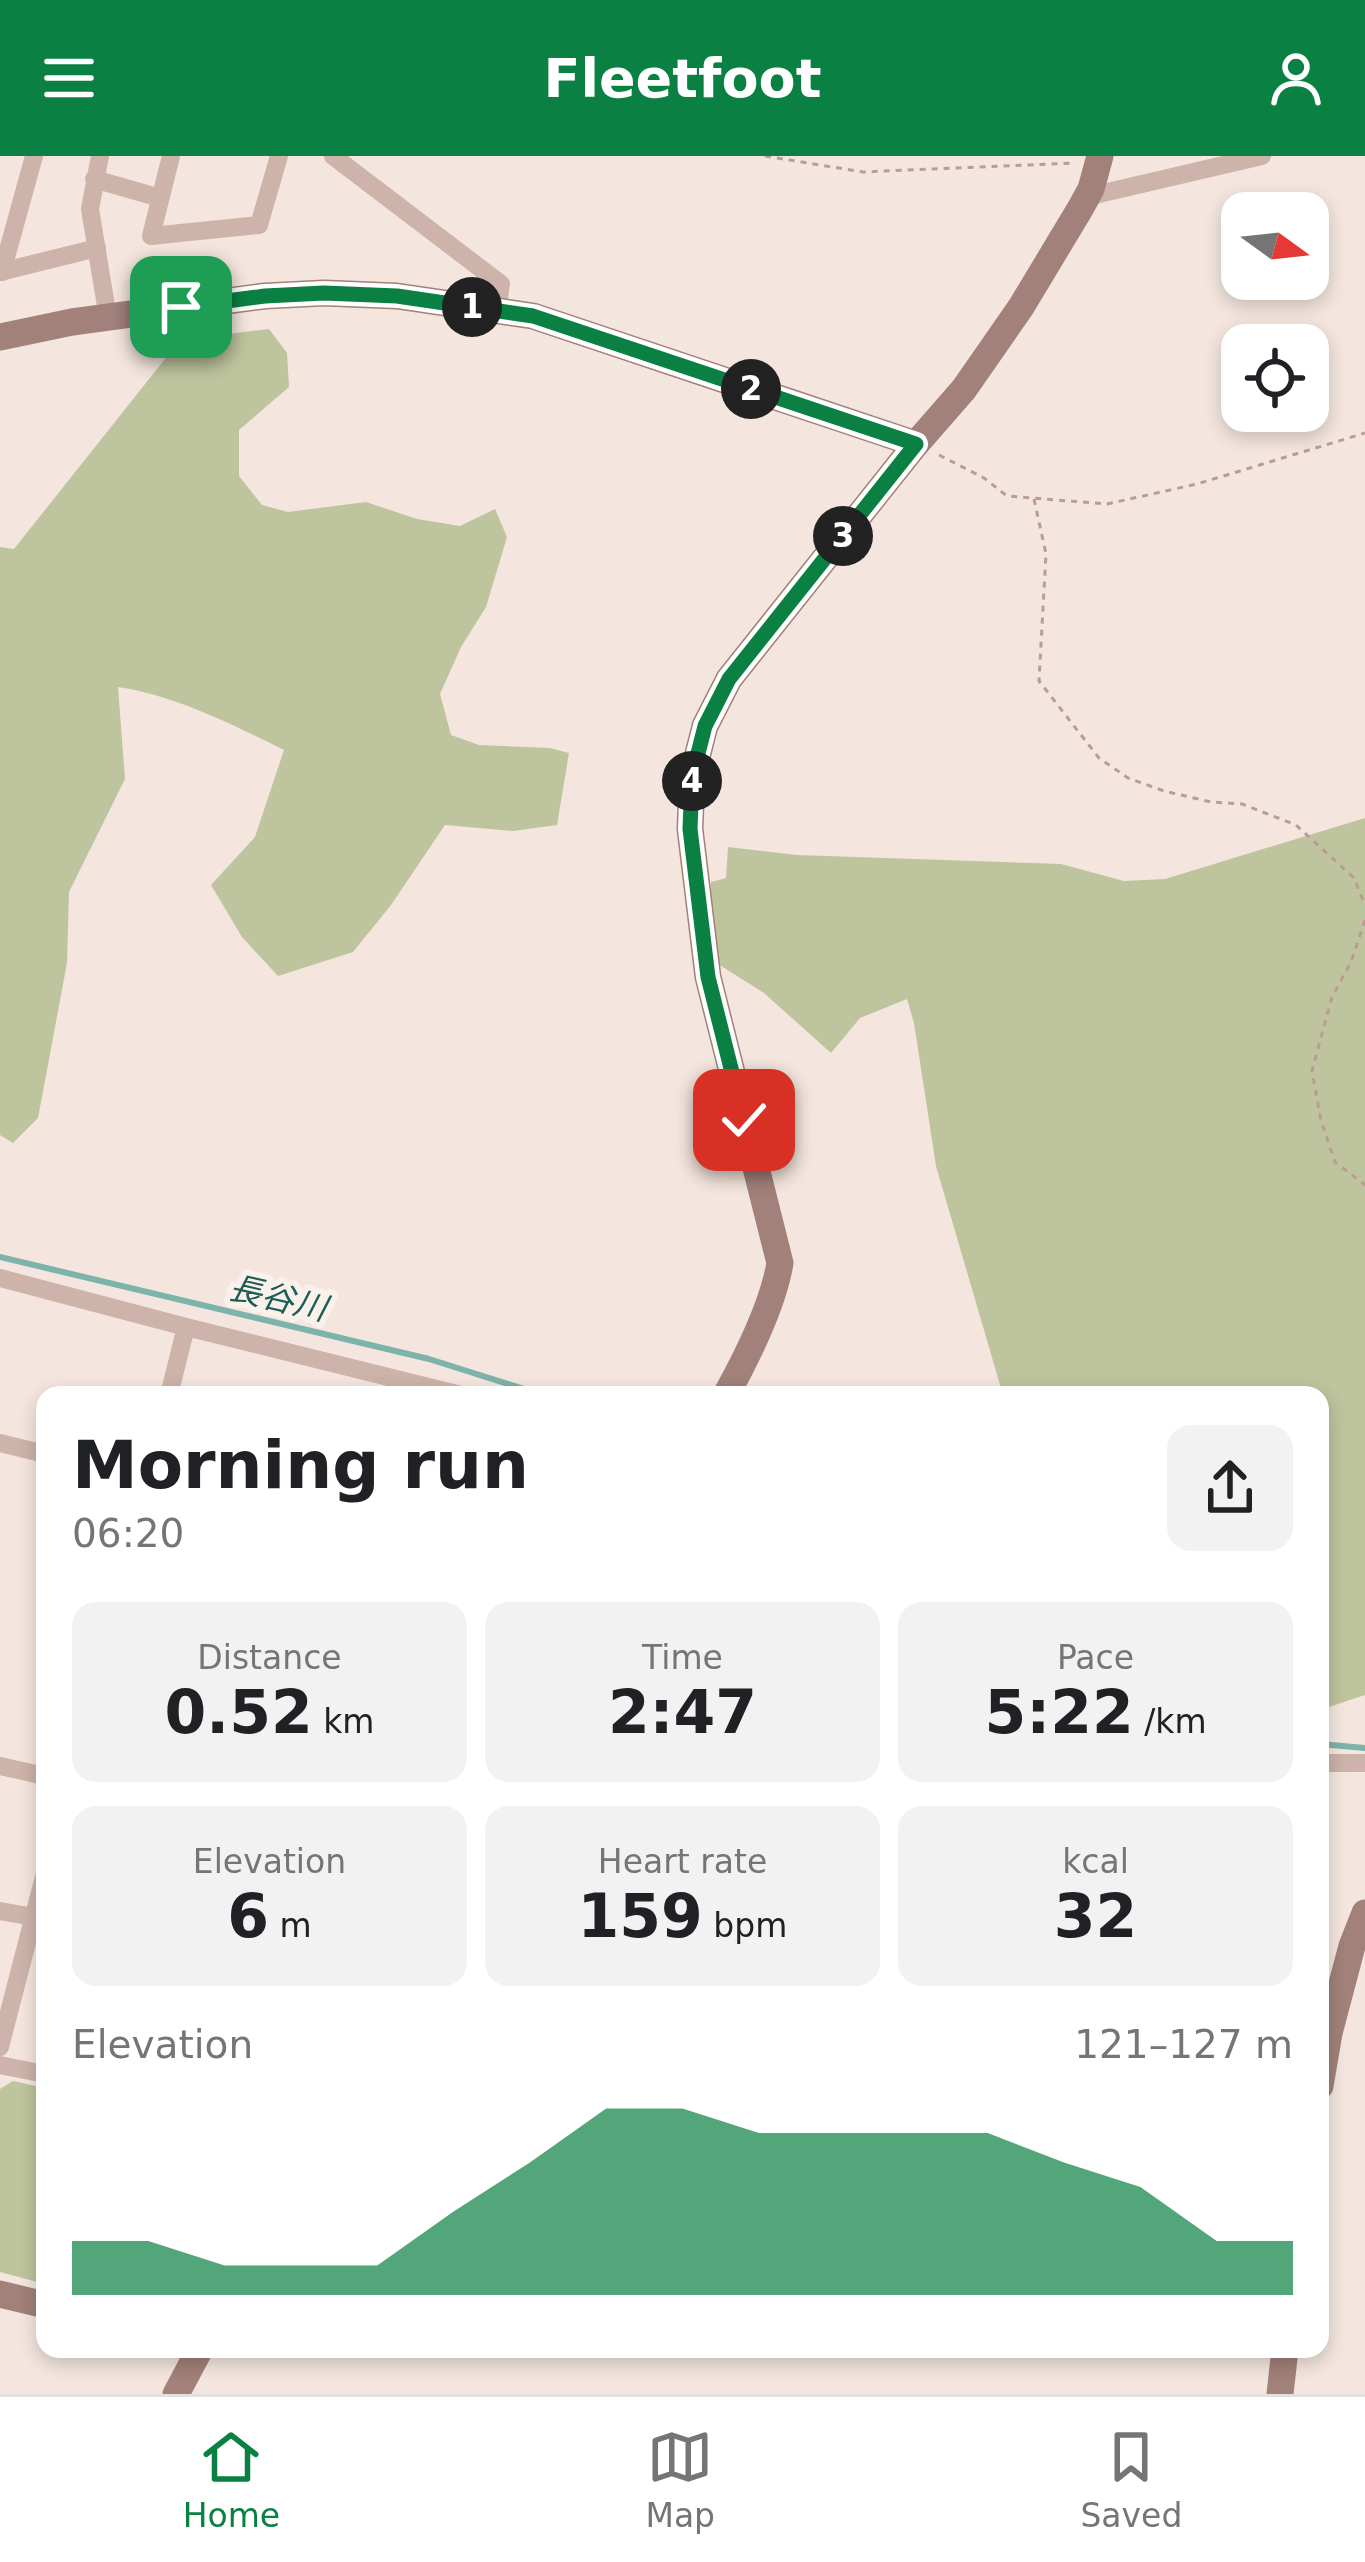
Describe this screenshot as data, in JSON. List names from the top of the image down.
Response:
{
  "water": ["長谷川"],
  "north": "right",
  "page": {
    "header": "Fleetfoot",
    "pins": [
      "1",
      "2",
      "3",
      "4"
    ],
    "heading": ["Morning run", "06:20"],
    "stats": [
      ["Distance", "0.52 km"],
      ["Time", "2:47"],
      ["Pace", "5:22 /km"],
      ["Elevation", "6 m"],
      ["Heart rate", "159 bpm"],
      ["kcal", "32"]
    ],
    "chart": ["Elevation", "121–127 m"],
    "tabs": ["Home", "Map", "Saved"]
  }
}
